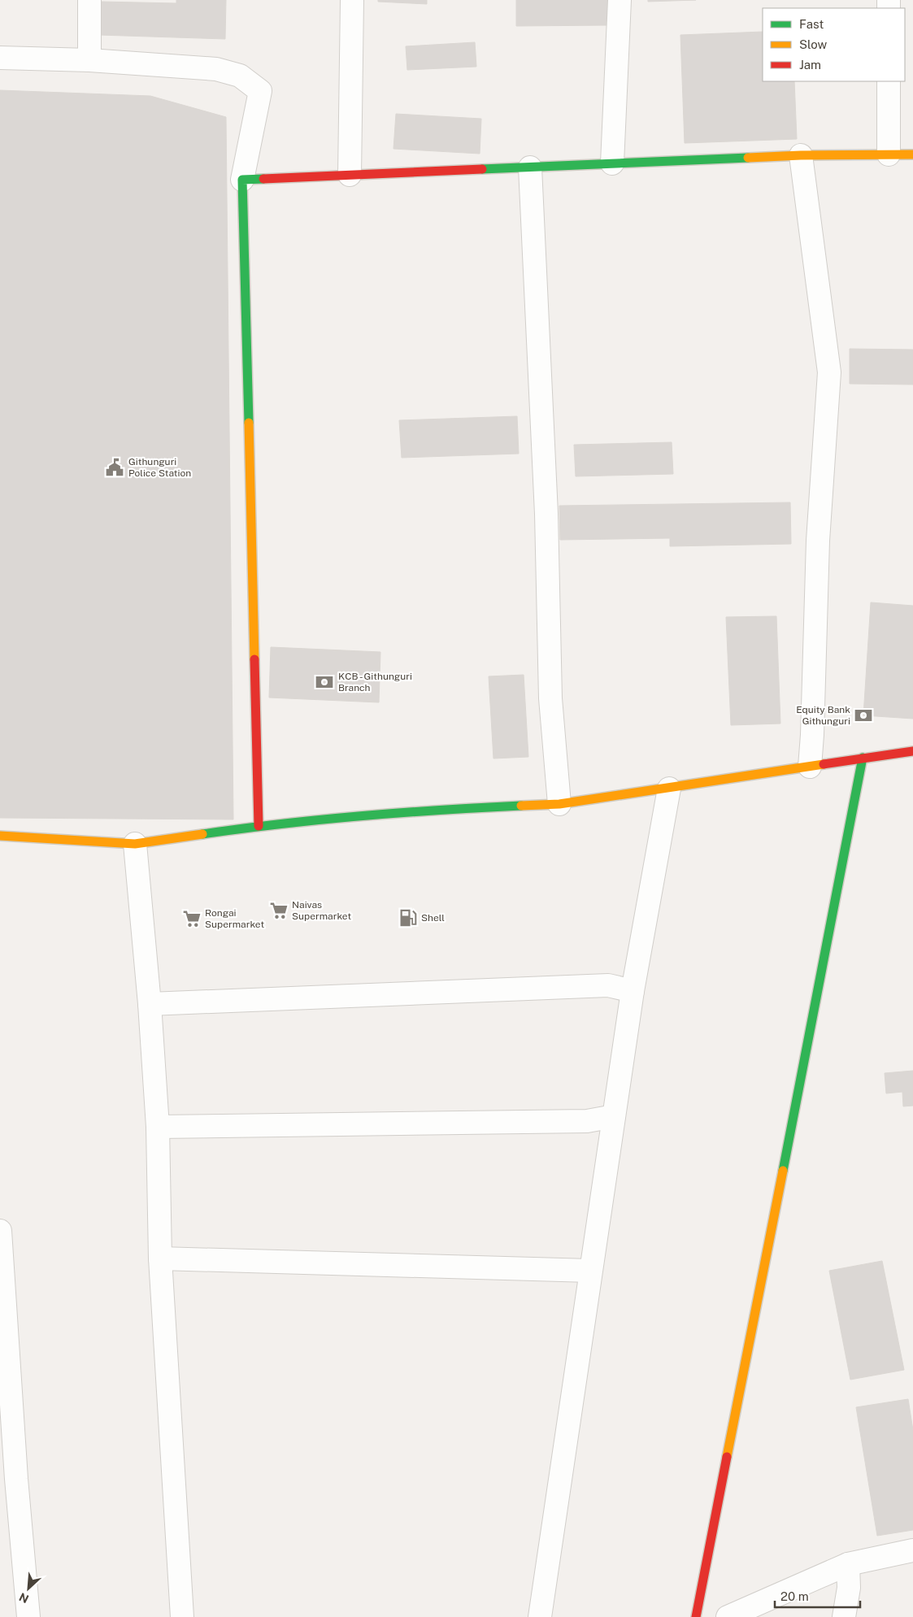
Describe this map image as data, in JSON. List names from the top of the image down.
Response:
{
  "places": {
    "public building": ["Githunguri Police Station"],
    "bank": ["KCB - Githunguri Branch", "Equity Bank Githunguri"],
    "supermarket": ["Naivas Supermarket", "Rongai Supermarket"],
    "fuel station": ["Shell"]
  },
  "legend": ["Fast", "Slow", "Jam"],
  "scale_bar": "20 m",
  "north": "bottom left"
}
